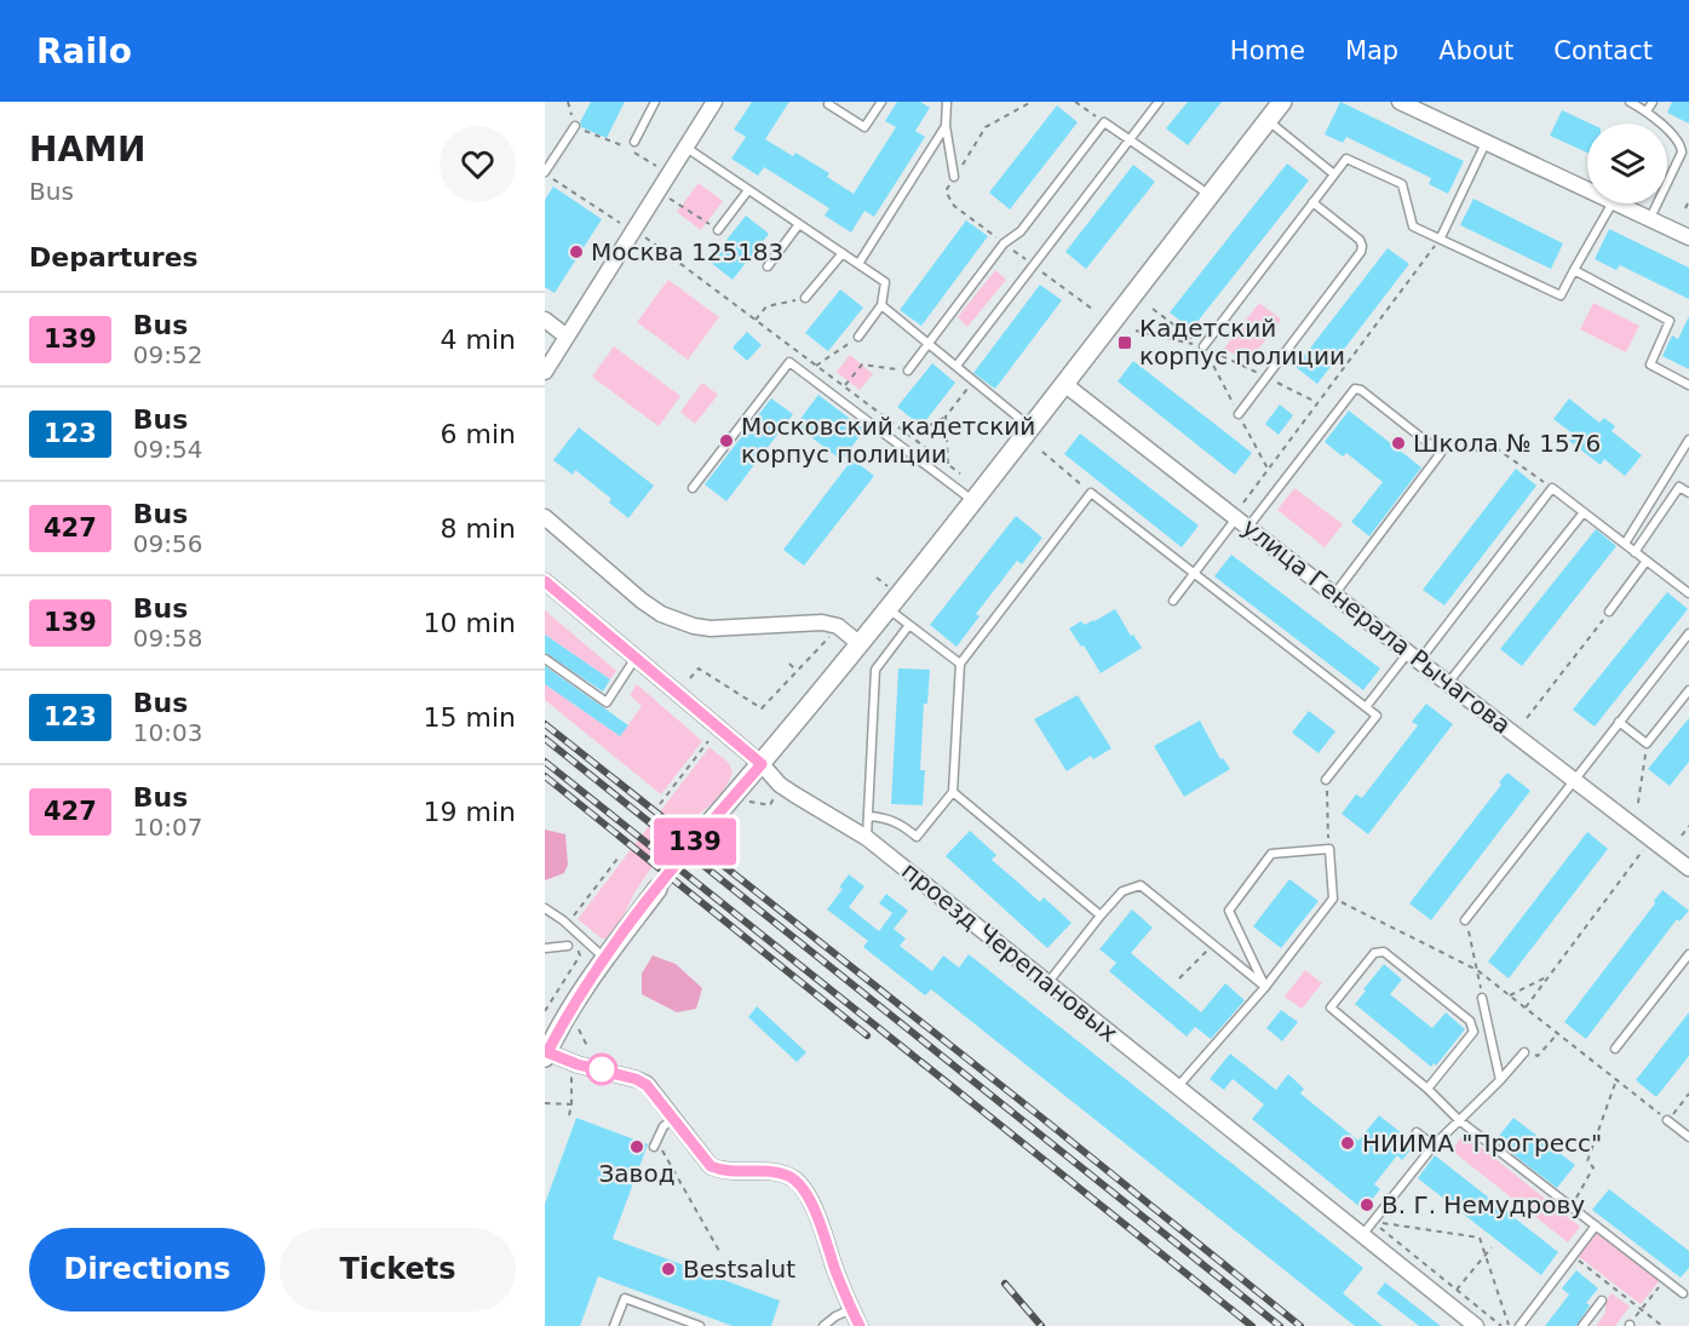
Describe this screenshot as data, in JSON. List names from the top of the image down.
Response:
{
  "streets": {
    "street": ["улица Генерала Рычагова", "проезд Черепановых"]
  },
  "places": {
    "other": [
      "Москва 125183",
      "Московский кадетский корпус полиции",
      "Школа № 1576",
      "НИИМА \"Прогресс\"",
      "Завод",
      "В. Г. Немудрову",
      "Bestsalut"
    ],
    "transit": ["Кадетский корпус полиции"]
  },
  "lines": ["bus line 139"],
  "page": {
    "header": "Railo",
    "nav": [
      "Home",
      "Map",
      "About",
      "Contact"
    ],
    "heading": [
      ["НАМИ", "Bus"],
      "Departures"
    ],
    "on_map": "139",
    "list": [
      {
        "mark": "139",
        "name": "Bus",
        "note": "09:52",
        "value": "4 min"
      },
      {
        "mark": "123",
        "name": "Bus",
        "note": "09:54",
        "value": "6 min"
      },
      {
        "mark": "427",
        "name": "Bus",
        "note": "09:56",
        "value": "8 min"
      },
      {
        "mark": "139",
        "name": "Bus",
        "note": "09:58",
        "value": "10 min"
      },
      {
        "mark": "123",
        "name": "Bus",
        "note": "10:03",
        "value": "15 min"
      },
      {
        "mark": "427",
        "name": "Bus",
        "note": "10:07",
        "value": "19 min"
      }
    ],
    "buttons": ["Directions", "Tickets"]
  }
}
